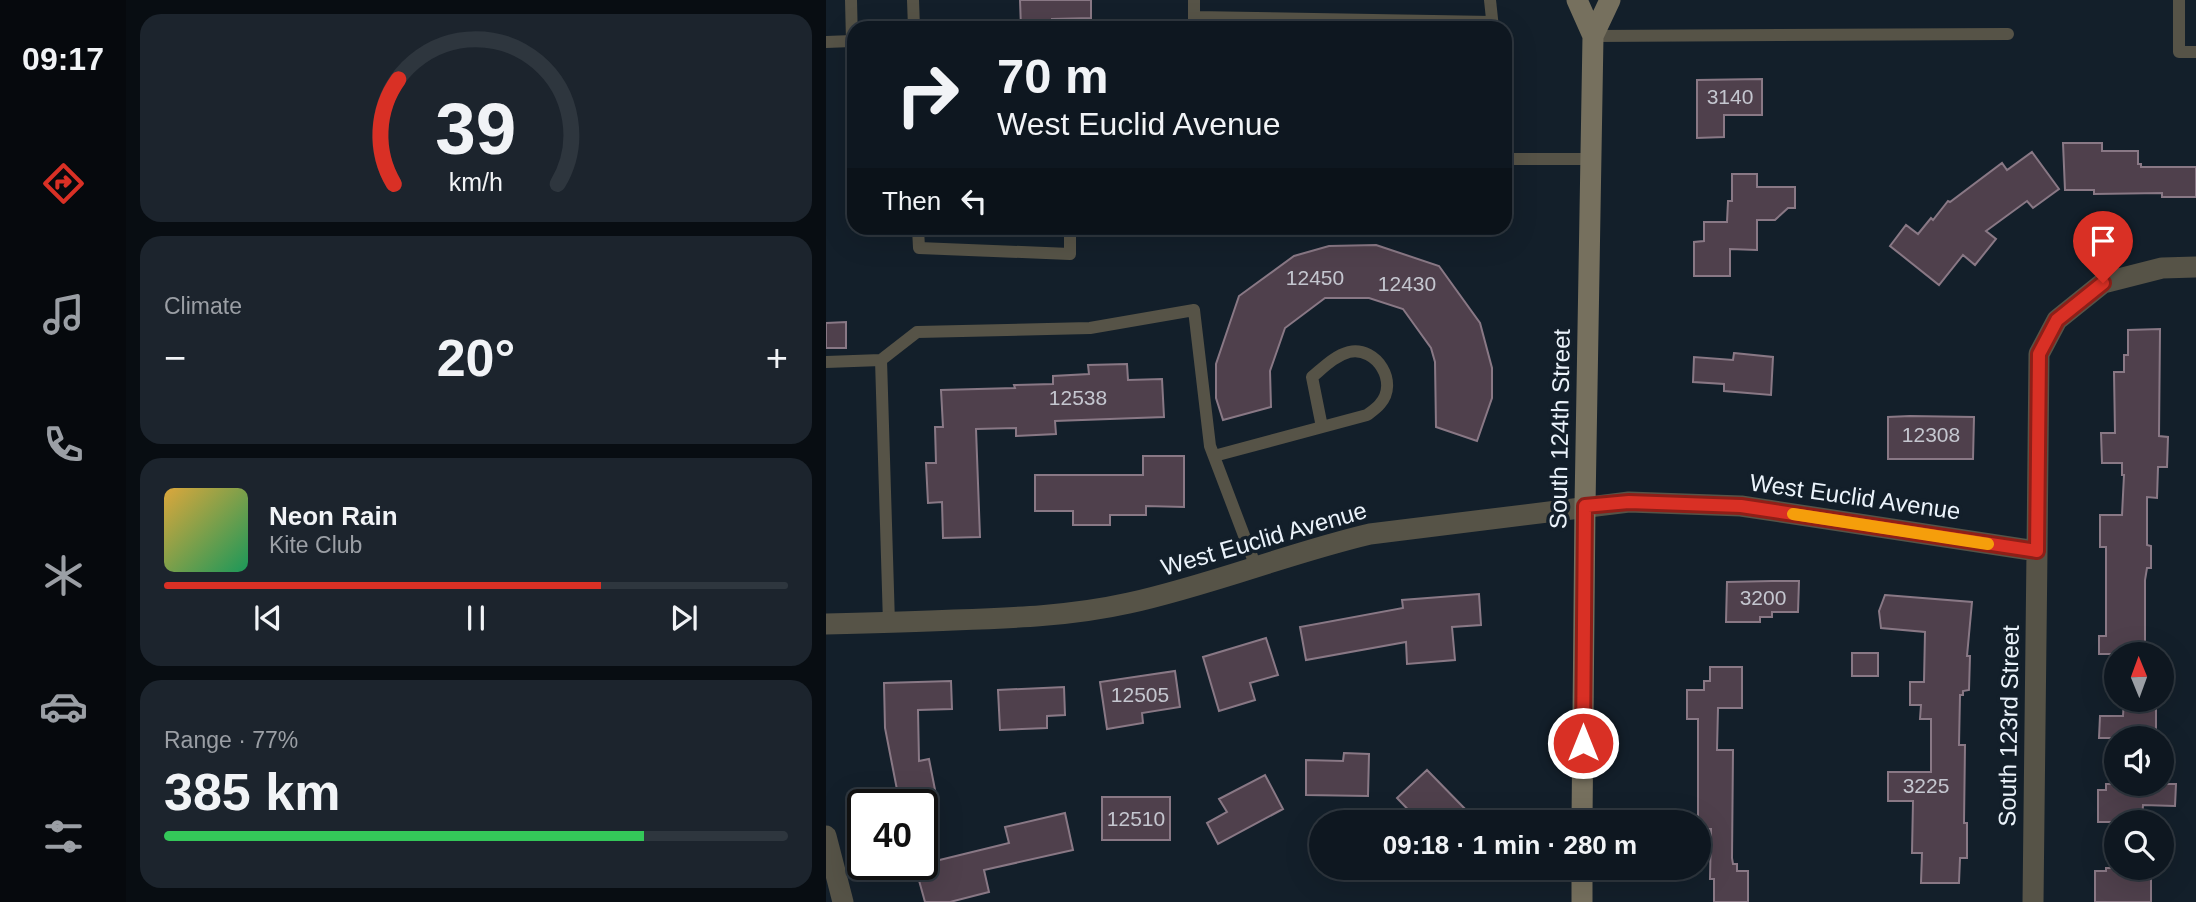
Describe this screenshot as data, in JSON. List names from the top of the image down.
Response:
{
  "streets": {
    "street": ["South 124th Street", "West Euclid Avenue", "South 123rd Street"]
  },
  "crossings": [
    ["South 124th Street", "West Euclid Avenue"],
    ["West Euclid Avenue", "South 123rd Street"]
  ],
  "house_numbers": [
    "3140",
    "12450",
    "12430",
    "12538",
    "12308",
    "3200",
    "12505",
    "3225",
    "12510"
  ],
  "north": "top",
  "page": {
    "tabs": "09:17",
    "turn": ["70 m", "West Euclid Avenue"],
    "then": "Then",
    "tile": [
      "Climate",
      ["Range · 77%", "385 km"]
    ],
    "heat": ["−", "20°", "+"],
    "song": ["Neon Rain", "Kite Club"],
    "limit": "40",
    "trip": "09:18 · 1 min · 280 m",
    "gauge": ["39", "km/h"]
  }
}
